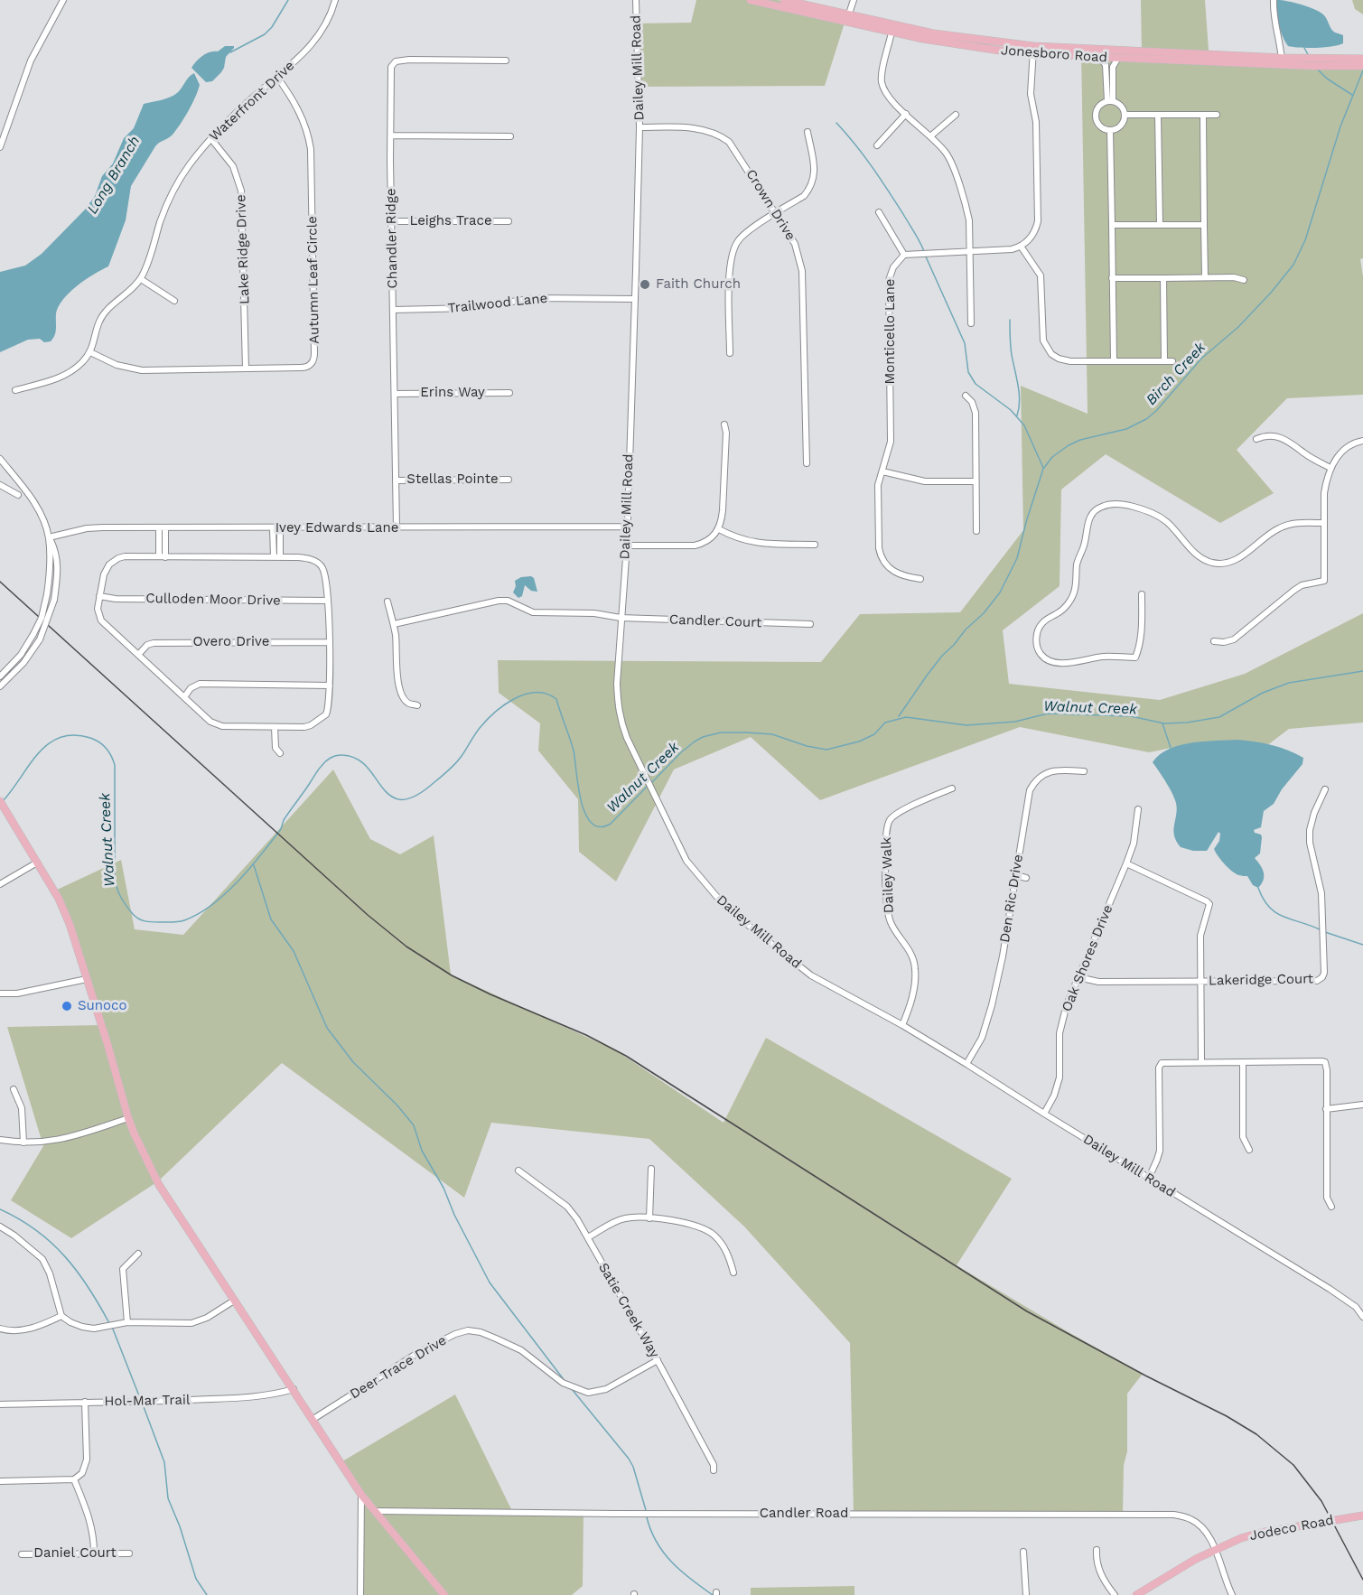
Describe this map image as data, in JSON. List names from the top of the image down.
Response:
{
  "streets": {
    "main road": ["Jonesboro Road", "Jodeco Road"],
    "street": [
      "Dailey Mill Road",
      "Waterfront Drive",
      "Crown Drive",
      "Leighs Trace",
      "Chandler Ridge",
      "Lake Ridge Drive",
      "Autumn Leaf Circle",
      "Trailwood Lane",
      "Monticello Lane",
      "Erins Way",
      "Stellas Pointe",
      "Ivey Edwards Lane",
      "Culloden Moor Drive",
      "Candler Court",
      "Overo Drive",
      "Dailey Walk",
      "Den Ric Drive",
      "Oak Shores Drive",
      "Lakeridge Court",
      "Satie Creek Way",
      "Deer Trace Drive",
      "Hol-Mar Trail",
      "Candler Road",
      "Daniel Court"
    ]
  },
  "crossings": [
    ["Dailey Mill Road", "Crown Drive"],
    ["Dailey Mill Road", "Trailwood Lane"],
    ["Dailey Mill Road", "Ivey Edwards Lane"],
    ["Dailey Mill Road", "Candler Court"],
    ["Dailey Mill Road", "Dailey Walk"],
    ["Dailey Mill Road", "Den Ric Drive"],
    ["Dailey Mill Road", "Oak Shores Drive"],
    ["Waterfront Drive", "Lake Ridge Drive"],
    ["Waterfront Drive", "Autumn Leaf Circle"],
    ["Leighs Trace", "Chandler Ridge"],
    ["Chandler Ridge", "Trailwood Lane"],
    ["Chandler Ridge", "Erins Way"],
    ["Chandler Ridge", "Stellas Pointe"],
    ["Chandler Ridge", "Ivey Edwards Lane"],
    ["Lake Ridge Drive", "Autumn Leaf Circle"],
    ["Satie Creek Way", "Deer Trace Drive"],
    ["Candler Road", "Jodeco Road"]
  ],
  "water": ["Long Branch", "Birch Creek", "Walnut Creek"],
  "places": ["Faith Church", "Sunoco"]
}
